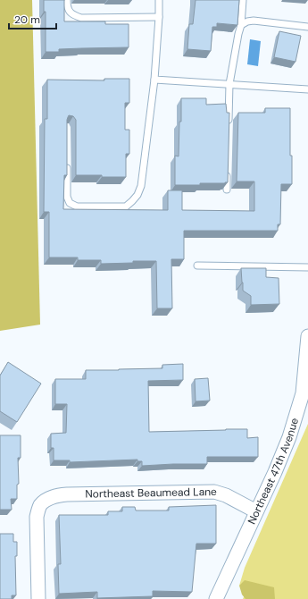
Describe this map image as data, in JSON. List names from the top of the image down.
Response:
{
  "streets": {
    "street": ["Northeast 47th Avenue", "Northeast Beaumead Lane"]
  },
  "crossings": [
    ["Northeast 47th Avenue", "Northeast Beaumead Lane"]
  ],
  "scale_bar": "20 m"
}
